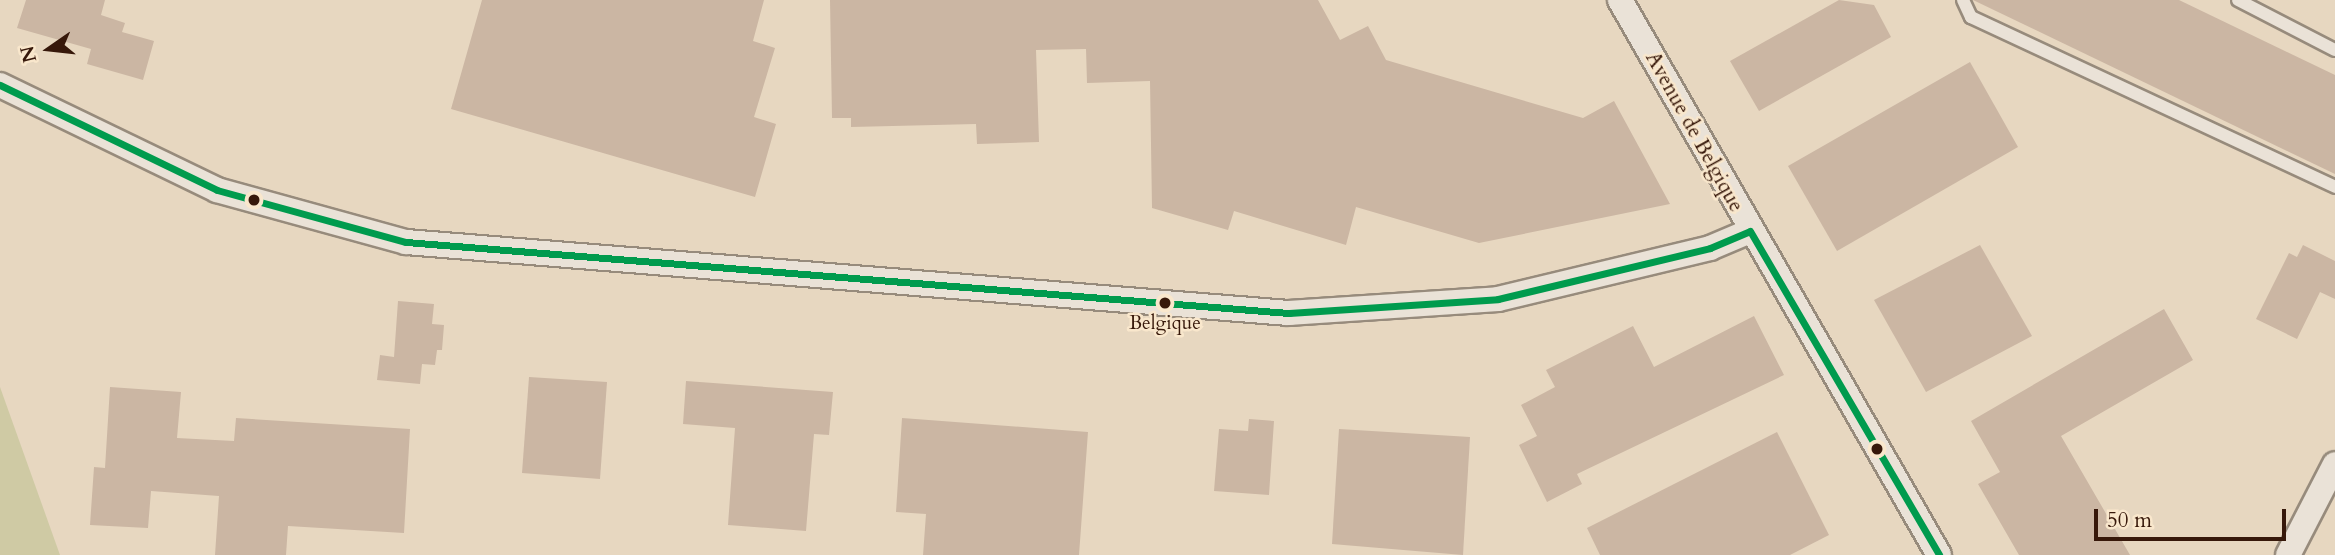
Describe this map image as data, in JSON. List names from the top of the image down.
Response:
{
  "streets": {
    "street": ["Avenue de Belgique"]
  },
  "places": ["Belgique"],
  "scale_bar": "50 m",
  "north": "left"
}
